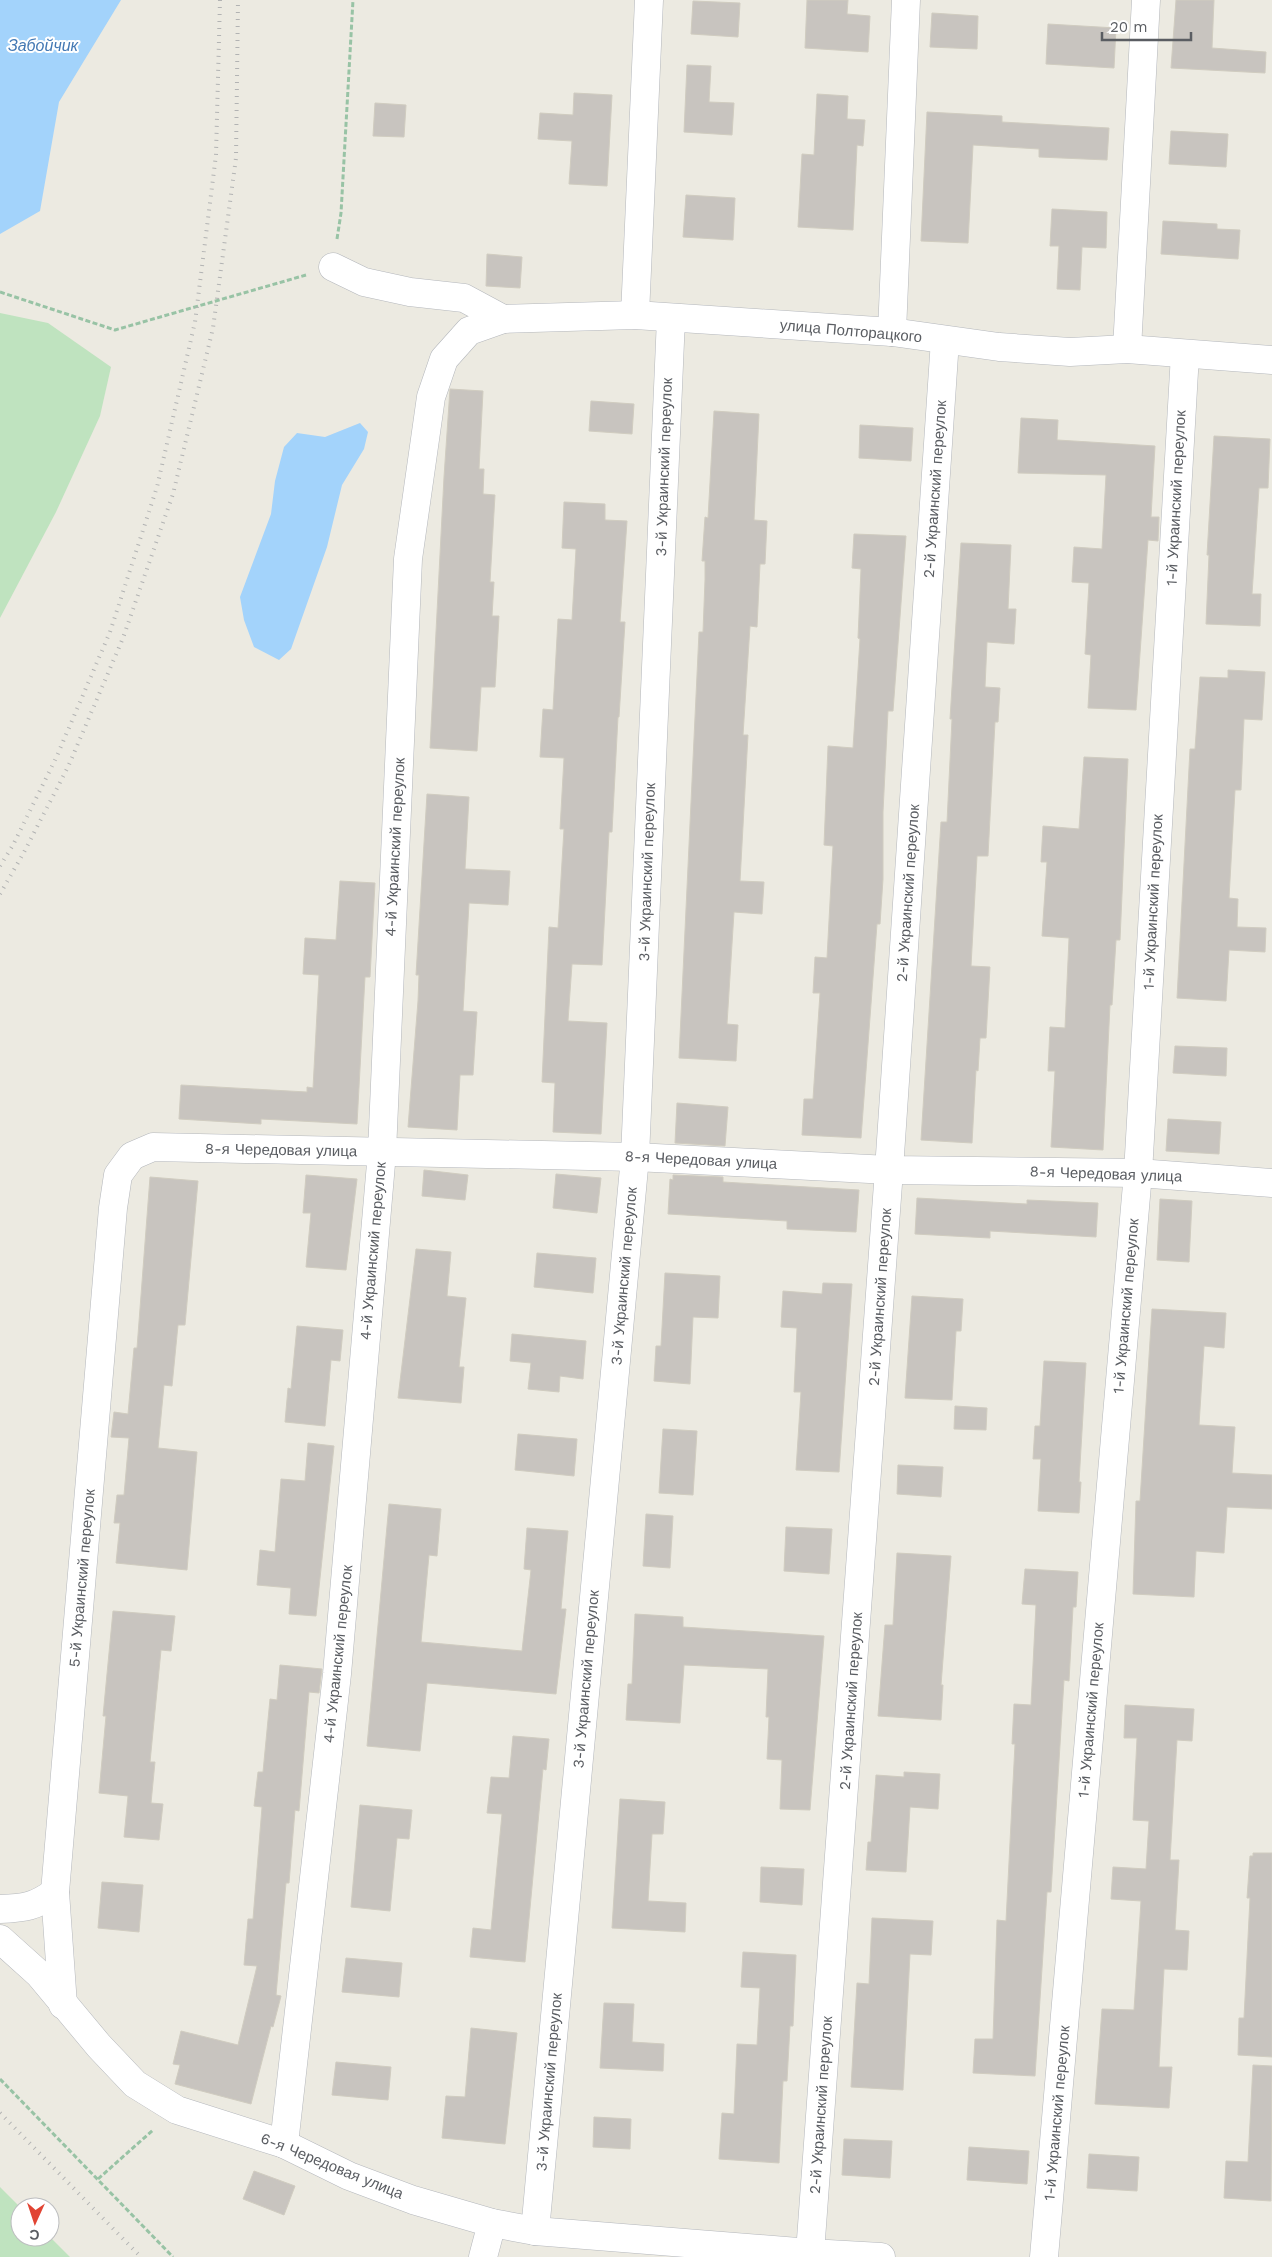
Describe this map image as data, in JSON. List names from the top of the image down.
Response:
{
  "streets": {
    "street": [
      "улица Полторацкого",
      "3-й Украинский переулок",
      "2-й Украинский переулок",
      "1-й Украинский переулок",
      "4-й Украинский переулок",
      "8-я Чередовая улица",
      "5-й Украинский переулок",
      "6-я Чередовая улица"
    ]
  },
  "crossings": [
    ["улица Полторацкого", "3-й Украинский переулок"],
    ["улица Полторацкого", "2-й Украинский переулок"],
    ["улица Полторацкого", "1-й Украинский переулок"],
    ["улица Полторацкого", "4-й Украинский переулок"],
    ["3-й Украинский переулок", "8-я Чередовая улица"],
    ["3-й Украинский переулок", "6-я Чередовая улица"],
    ["2-й Украинский переулок", "8-я Чередовая улица"],
    ["2-й Украинский переулок", "6-я Чередовая улица"],
    ["1-й Украинский переулок", "8-я Чередовая улица"],
    ["4-й Украинский переулок", "8-я Чередовая улица"],
    ["4-й Украинский переулок", "6-я Чередовая улица"],
    ["8-я Чередовая улица", "5-й Украинский переулок"],
    ["5-й Украинский переулок", "6-я Чередовая улица"]
  ],
  "water": ["Забойчик"],
  "scale_bar": "20 m",
  "north": "bottom"
}
